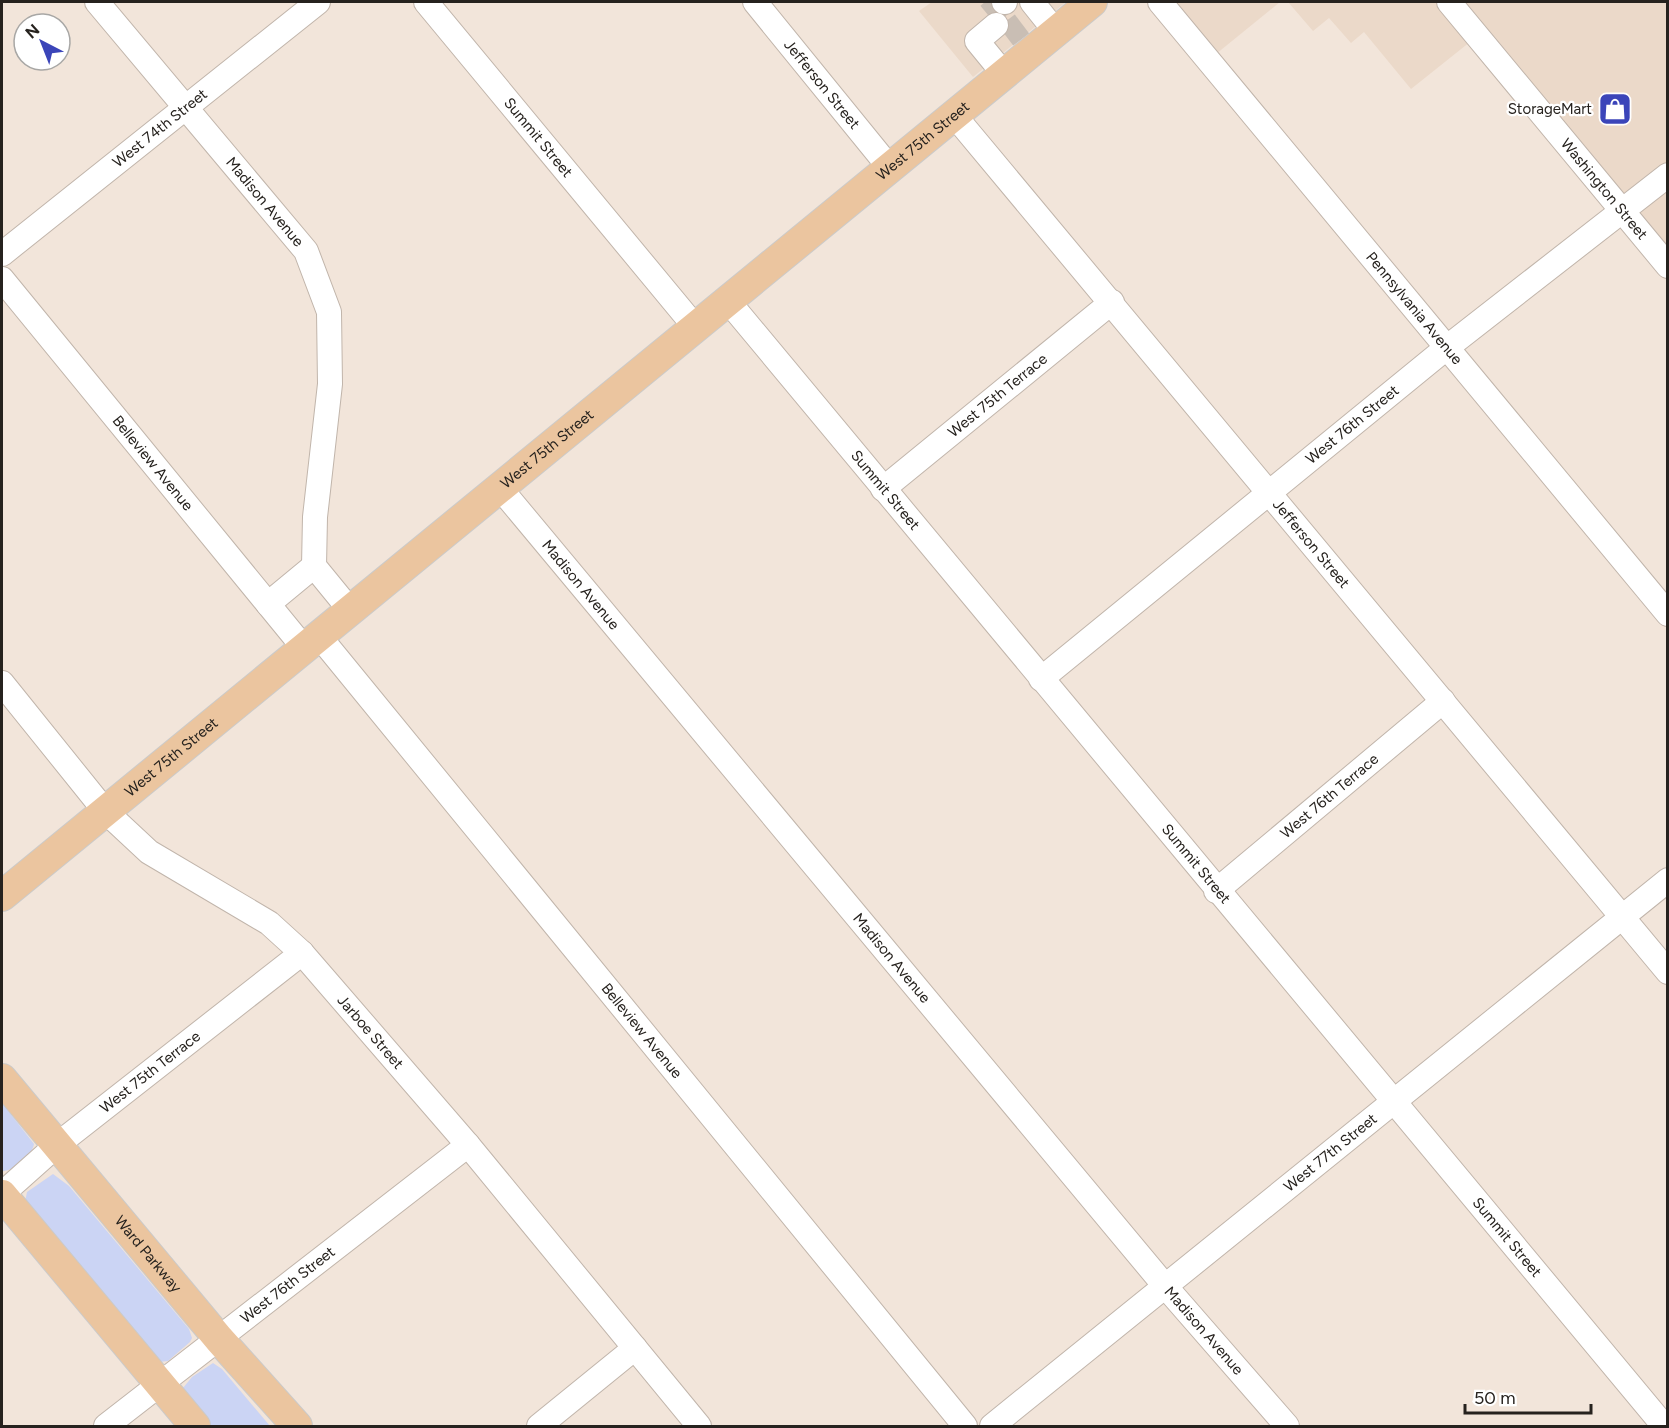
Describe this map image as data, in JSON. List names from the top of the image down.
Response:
{
  "streets": {
    "main road": ["West 75th Street", "Ward Parkway"],
    "street": [
      "Jefferson Street",
      "West 74th Street",
      "Summit Street",
      "Washington Street",
      "Madison Avenue",
      "Pennsylvania Avenue",
      "West 75th Terrace",
      "West 76th Street",
      "Belleview Avenue",
      "West 76th Terrace",
      "Jarboe Street",
      "West 77th Street"
    ]
  },
  "crossings": [
    ["Jefferson Street", "West 75th Street"],
    ["Jefferson Street", "West 75th Terrace"],
    ["Jefferson Street", "West 76th Street"],
    ["Jefferson Street", "West 76th Terrace"],
    ["Jefferson Street", "West 77th Street"],
    ["West 74th Street", "Madison Avenue"],
    ["Summit Street", "West 75th Street"],
    ["Summit Street", "West 75th Terrace"],
    ["Summit Street", "West 76th Street"],
    ["Summit Street", "West 76th Terrace"],
    ["Summit Street", "West 77th Street"],
    ["West 75th Street", "Madison Avenue"],
    ["West 75th Street", "Belleview Avenue"],
    ["West 75th Street", "Jarboe Street"],
    ["Washington Street", "West 76th Street"],
    ["Madison Avenue", "West 77th Street"],
    ["Pennsylvania Avenue", "West 76th Street"],
    ["West 75th Terrace", "Jarboe Street"],
    ["West 75th Terrace", "Ward Parkway"],
    ["West 76th Street", "Jarboe Street"],
    ["West 76th Street", "Ward Parkway"]
  ],
  "places": {
    "shop": ["StorageMart"]
  },
  "scale_bar": "50 m",
  "north": "top left"
}
